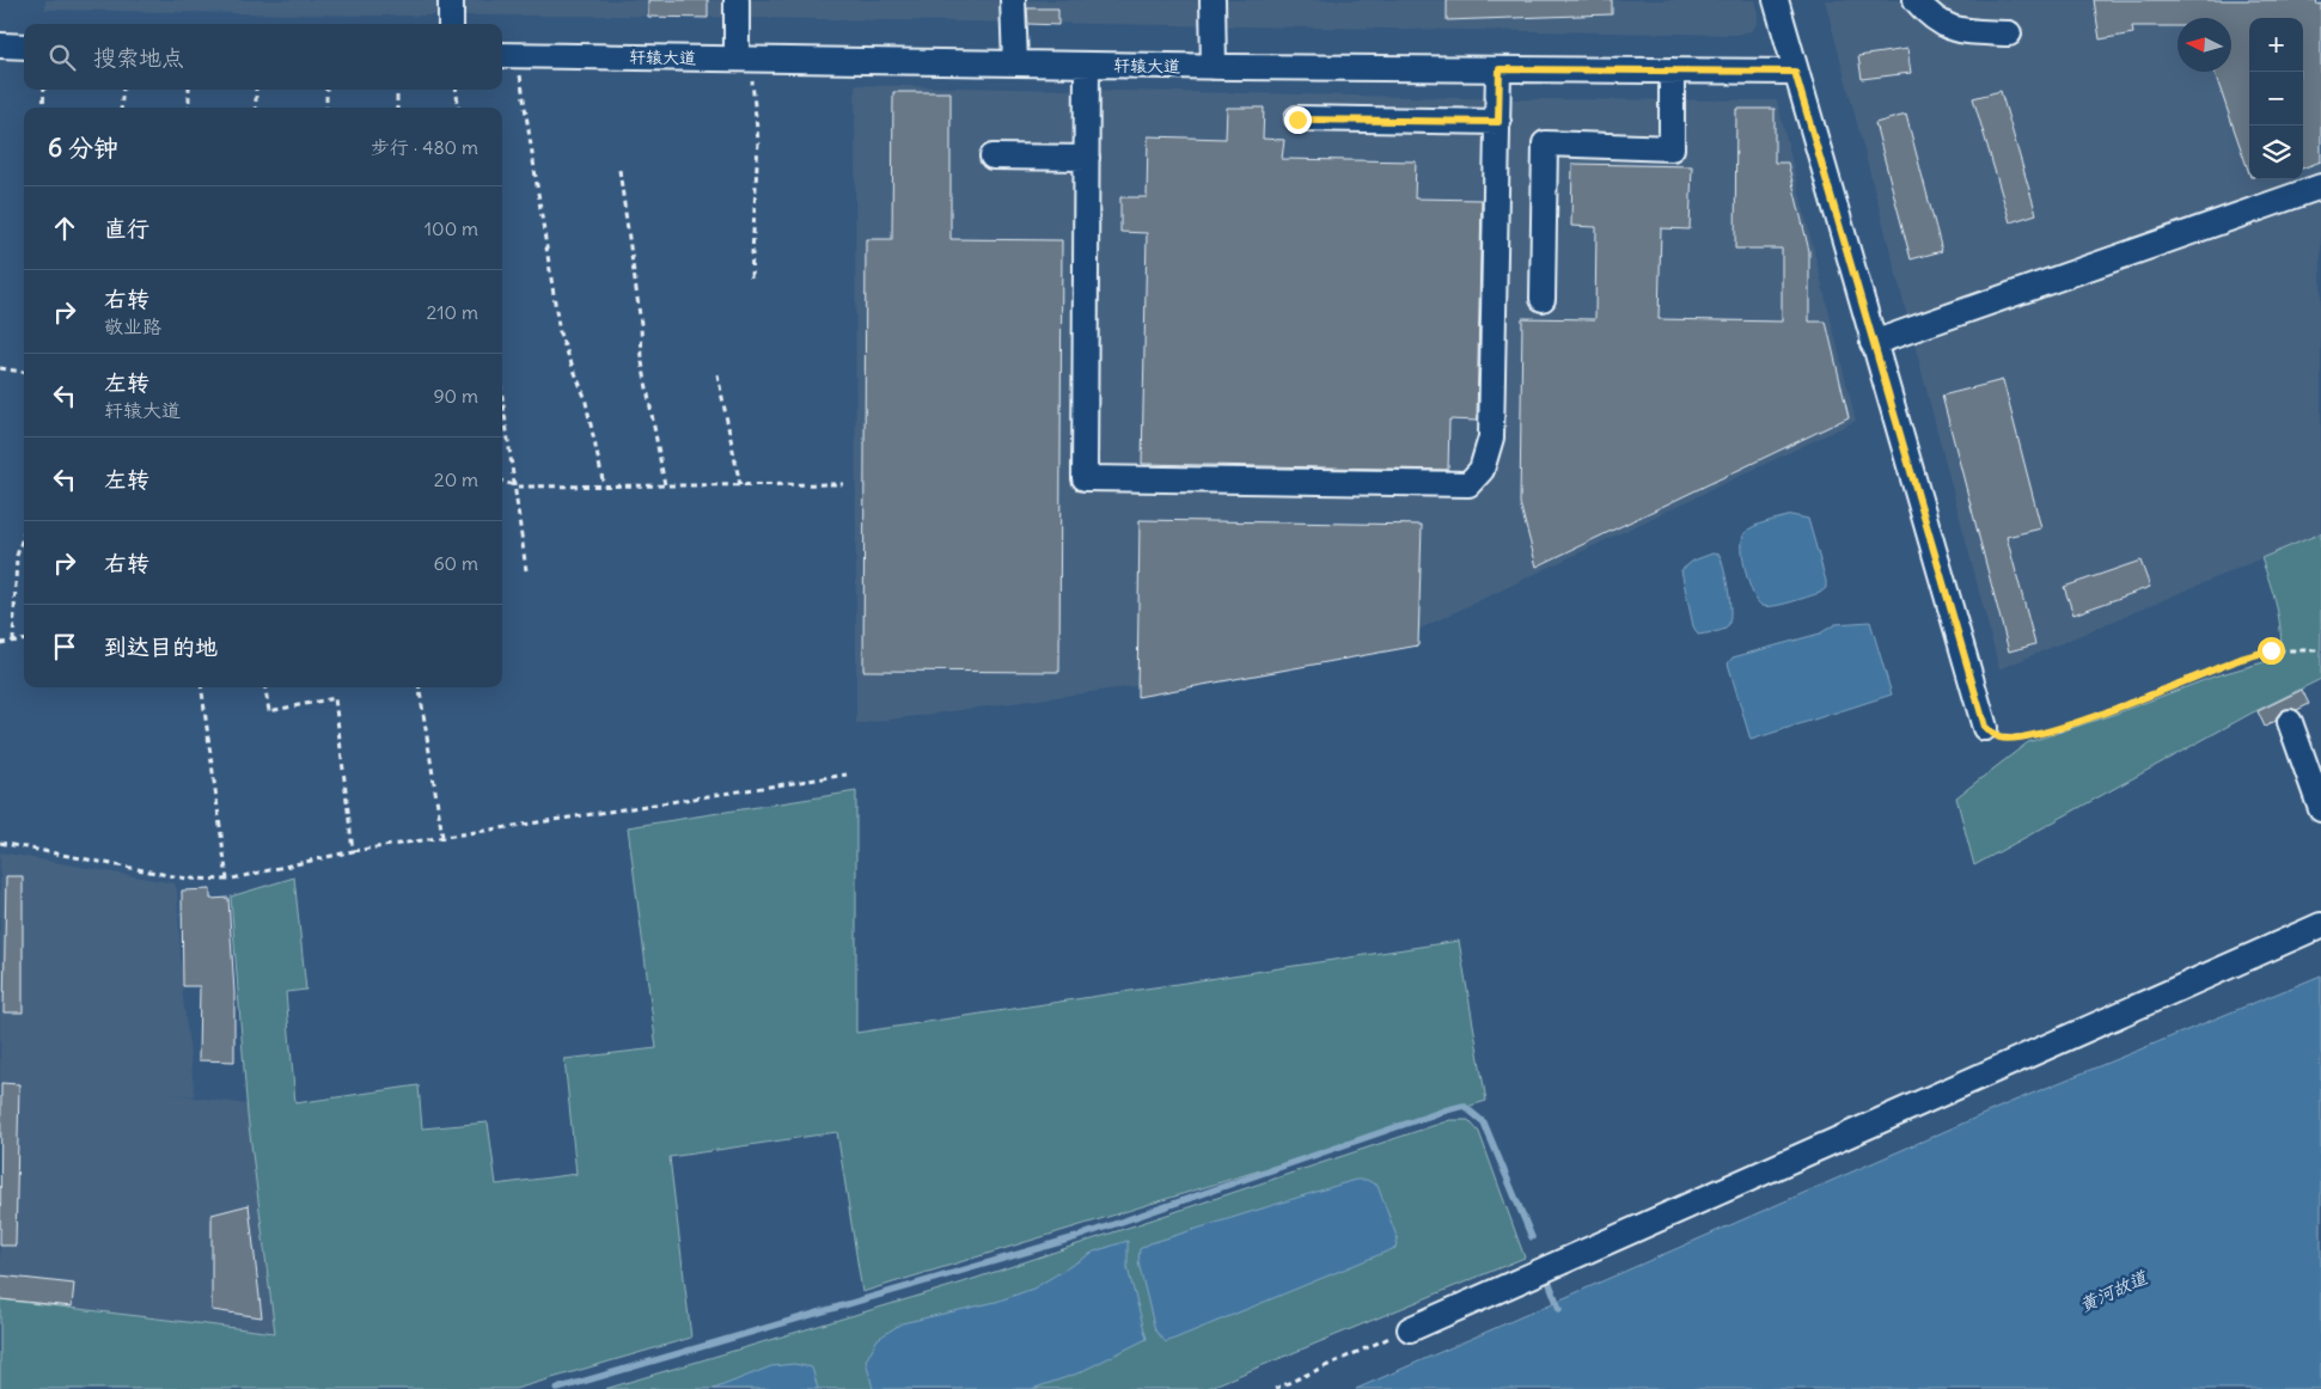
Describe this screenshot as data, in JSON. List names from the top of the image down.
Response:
{
  "streets": {
    "street": ["轩辕大道"]
  },
  "water": ["黄河故道"],
  "north": "left",
  "page": {
    "map_buttons": ["+", "−"],
    "search": "搜索地点",
    "heading": ["6 分钟", "步行 · 480 m"],
    "list": [
      ["直行", "100 m"],
      ["右转", "敬业路", "210 m"],
      ["左转", "轩辕大道", "90 m"],
      ["左转", "20 m"],
      ["右转", "60 m"],
      "到达目的地"
    ]
  }
}
